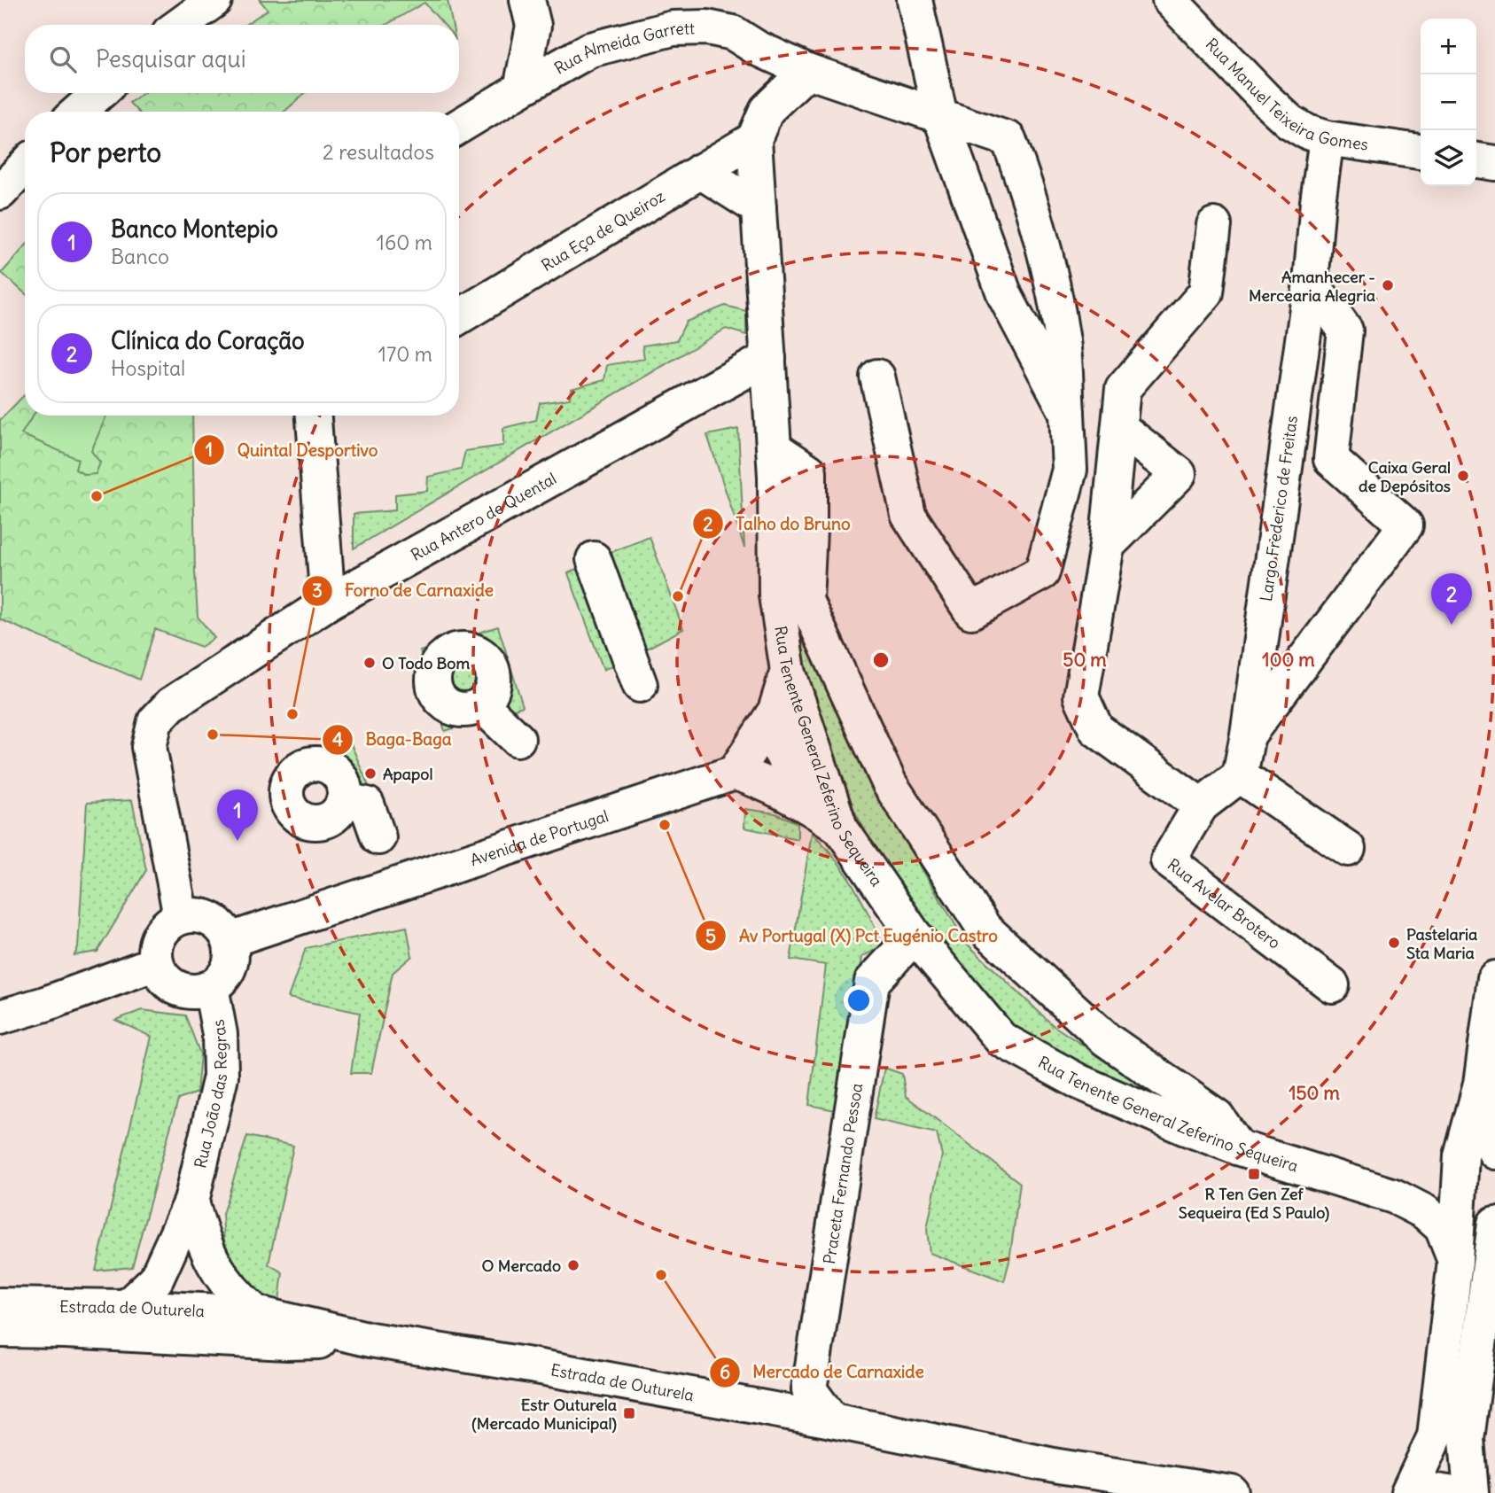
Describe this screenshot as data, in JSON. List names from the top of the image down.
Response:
{
  "streets": {
    "street": [
      "Rua Almeida Garrett",
      "Rua Manuel Teixeira Gomes",
      "Rua Eça de Queiroz",
      "Largo Frederico de Freitas",
      "Rua Antero de Quental",
      "Rua Tenente General Zeferino Sequeira",
      "Avenida de Portugal",
      "Rua Avelar Brotero",
      "Rua João das Regras",
      "Praceta Fernando Pessoa",
      "Estrada de Outurela"
    ]
  },
  "crossings": [
    ["Rua Almeida Garrett", "Rua Tenente General Zeferino Sequeira"],
    ["Rua Manuel Teixeira Gomes", "Largo Frederico de Freitas"],
    ["Rua Eça de Queiroz", "Rua Tenente General Zeferino Sequeira"],
    ["Largo Frederico de Freitas", "Rua Avelar Brotero"],
    ["Rua Antero de Quental", "Rua Tenente General Zeferino Sequeira"],
    ["Rua Antero de Quental", "Avenida de Portugal"],
    ["Rua Antero de Quental", "Rua João das Regras"],
    ["Rua Tenente General Zeferino Sequeira", "Avenida de Portugal"],
    ["Rua Tenente General Zeferino Sequeira", "Praceta Fernando Pessoa"],
    ["Avenida de Portugal", "Rua João das Regras"],
    ["Rua João das Regras", "Estrada de Outurela"],
    ["Praceta Fernando Pessoa", "Estrada de Outurela"]
  ],
  "places": {
    "other": [
      "Amanhecer - Mercearia Alegria",
      "Caixa Geral de Depósitos",
      "Quintal Desportivo",
      "Talho do Bruno",
      "O Todo Bom",
      "Forno de Carnaxide",
      "Baga-Baga",
      "Apapol",
      "Av Portugal (X) Pct Eugénio Castro",
      "Pastelaria Sta Maria",
      "O Mercado",
      "Mercado de Carnaxide"
    ],
    "transit": ["R Ten Gen Zef Sequeira (Ed S Paulo)", "Estr Outurela (Mercado Municipal)"]
  },
  "page": {
    "map_buttons": ["+", "−"],
    "search": "Pesquisar aqui",
    "heading": ["Por perto", "2 resultados"],
    "list": [
      {
        "mark": "1",
        "name": "Banco Montepio",
        "note": "Banco",
        "value": "160 m"
      },
      {
        "mark": "2",
        "name": "Clínica do Coração",
        "note": "Hospital",
        "value": "170 m"
      }
    ],
    "pins": ["2", "1"]
  },
  "rings": ["50 m", "100 m", "150 m"]
}
